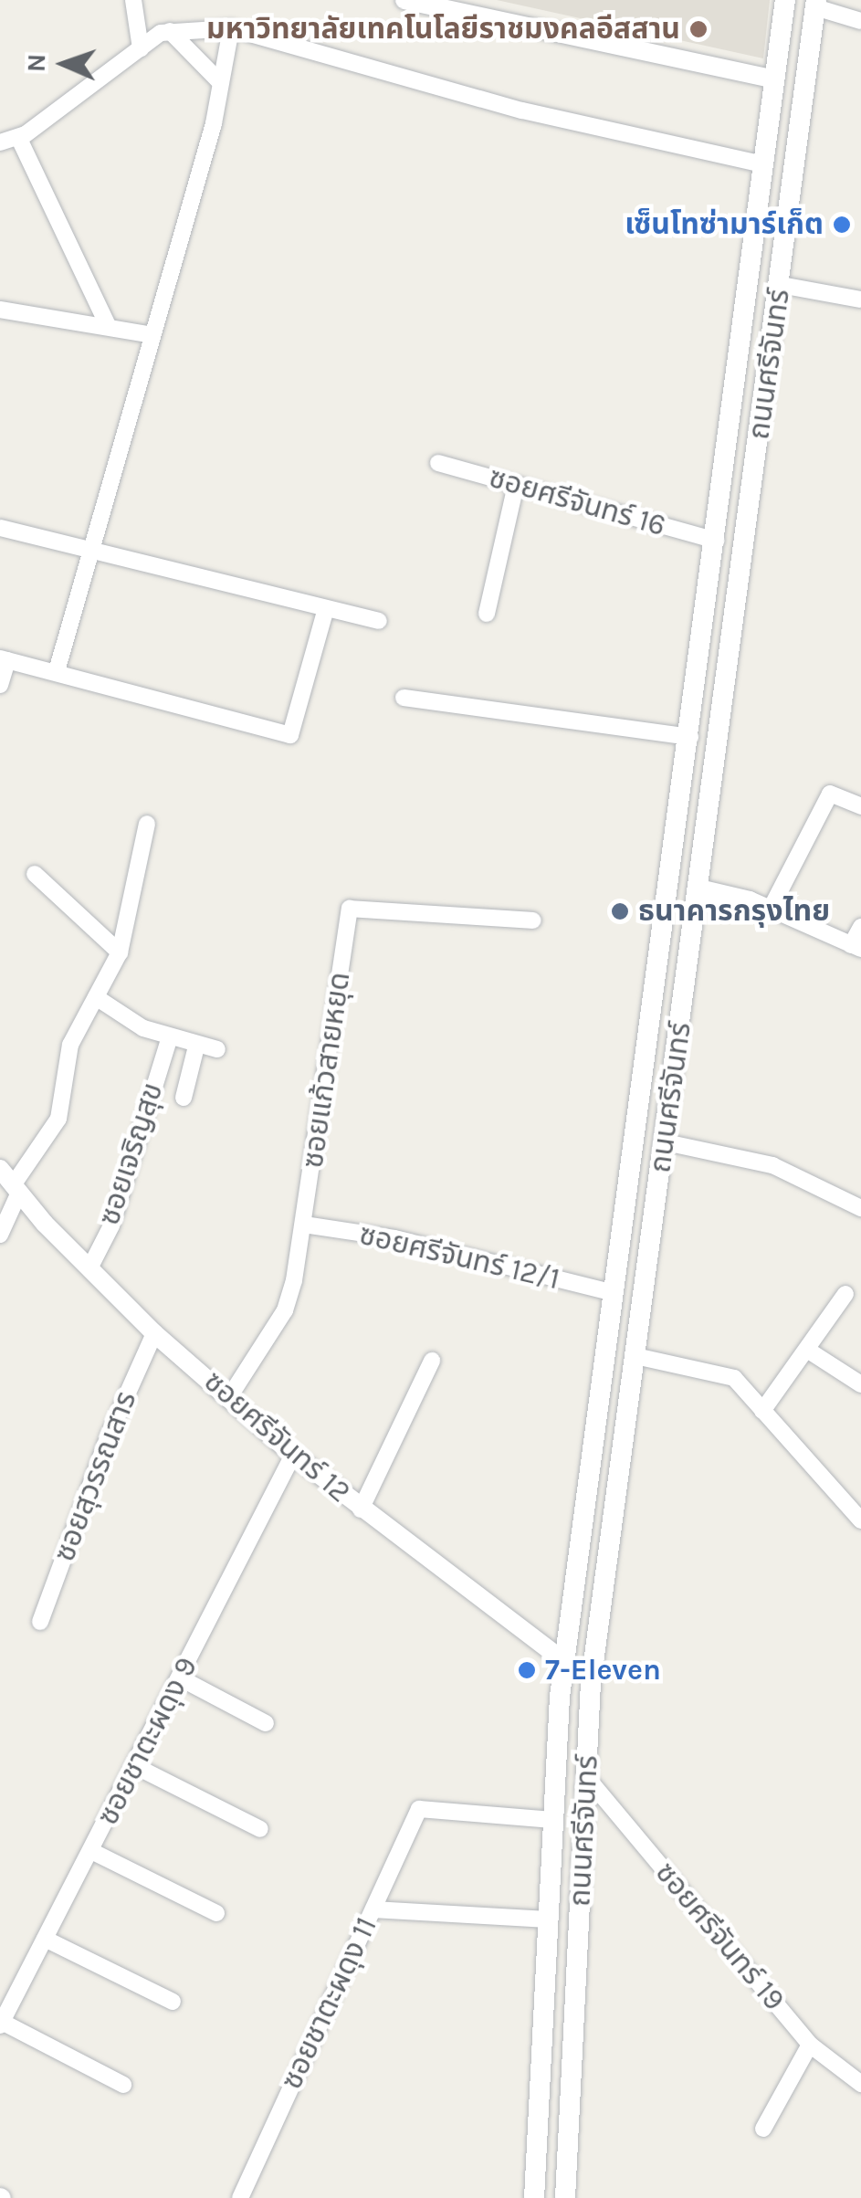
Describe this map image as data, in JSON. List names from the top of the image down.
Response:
{
  "streets": {
    "main road": ["ถนนศรีจันทร์"],
    "street": [
      "ซอยศรีจันทร์ 16",
      "ซอยแก้วสายหยุด",
      "ซอยเจริญสุข",
      "ซอยศรีจันทร์ 12/1",
      "ซอยศรีจันทร์ 12",
      "ซอยสุวรรณสาร",
      "ซอยชาตะผดุง 9",
      "ซอยศรีจันทร์ 19",
      "ซอยชาตะผดุง 11"
    ]
  },
  "crossings": [
    ["ถนนศรีจันทร์", "ซอยศรีจันทร์ 16"],
    ["ถนนศรีจันทร์", "ซอยศรีจันทร์ 12/1"],
    ["ถนนศรีจันทร์", "ซอยศรีจันทร์ 12"],
    ["ถนนศรีจันทร์", "ซอยศรีจันทร์ 19"],
    ["ถนนศรีจันทร์", "ซอยชาตะผดุง 11"],
    ["ซอยแก้วสายหยุด", "ซอยศรีจันทร์ 12/1"],
    ["ซอยแก้วสายหยุด", "ซอยศรีจันทร์ 12"],
    ["ซอยเจริญสุข", "ซอยศรีจันทร์ 12"],
    ["ซอยศรีจันทร์ 12", "ซอยสุวรรณสาร"],
    ["ซอยศรีจันทร์ 12", "ซอยชาตะผดุง 9"]
  ],
  "places": [
    "มหาวิทยาลัยเทคโนโลยีราชมงคลอีสสาน",
    "เซ็นโทซ่ามาร์เก็ต",
    "ธนาคารกรุงไทย",
    "7-Eleven"
  ],
  "north": "left"
}
